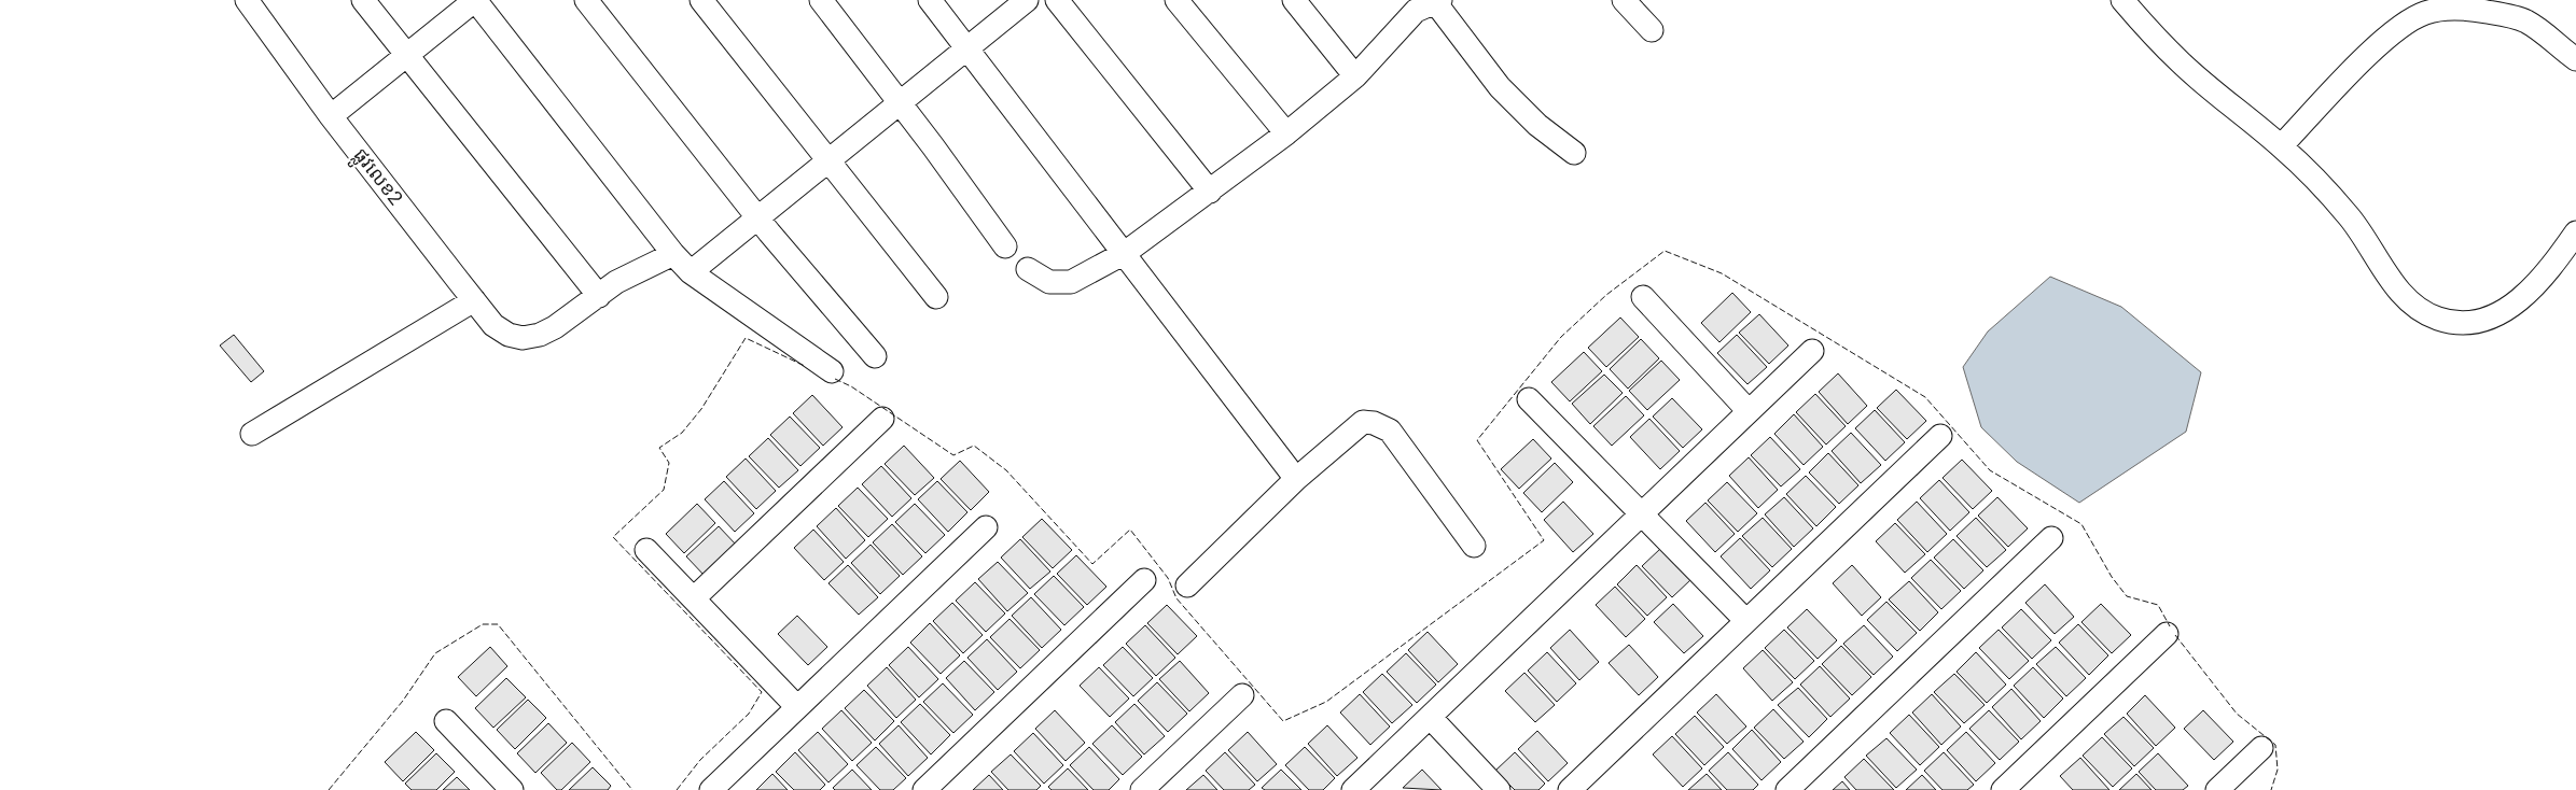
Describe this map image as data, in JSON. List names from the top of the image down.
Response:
{
  "streets": {
    "street": ["ផ្លូវលេខ2"]
  }
}
